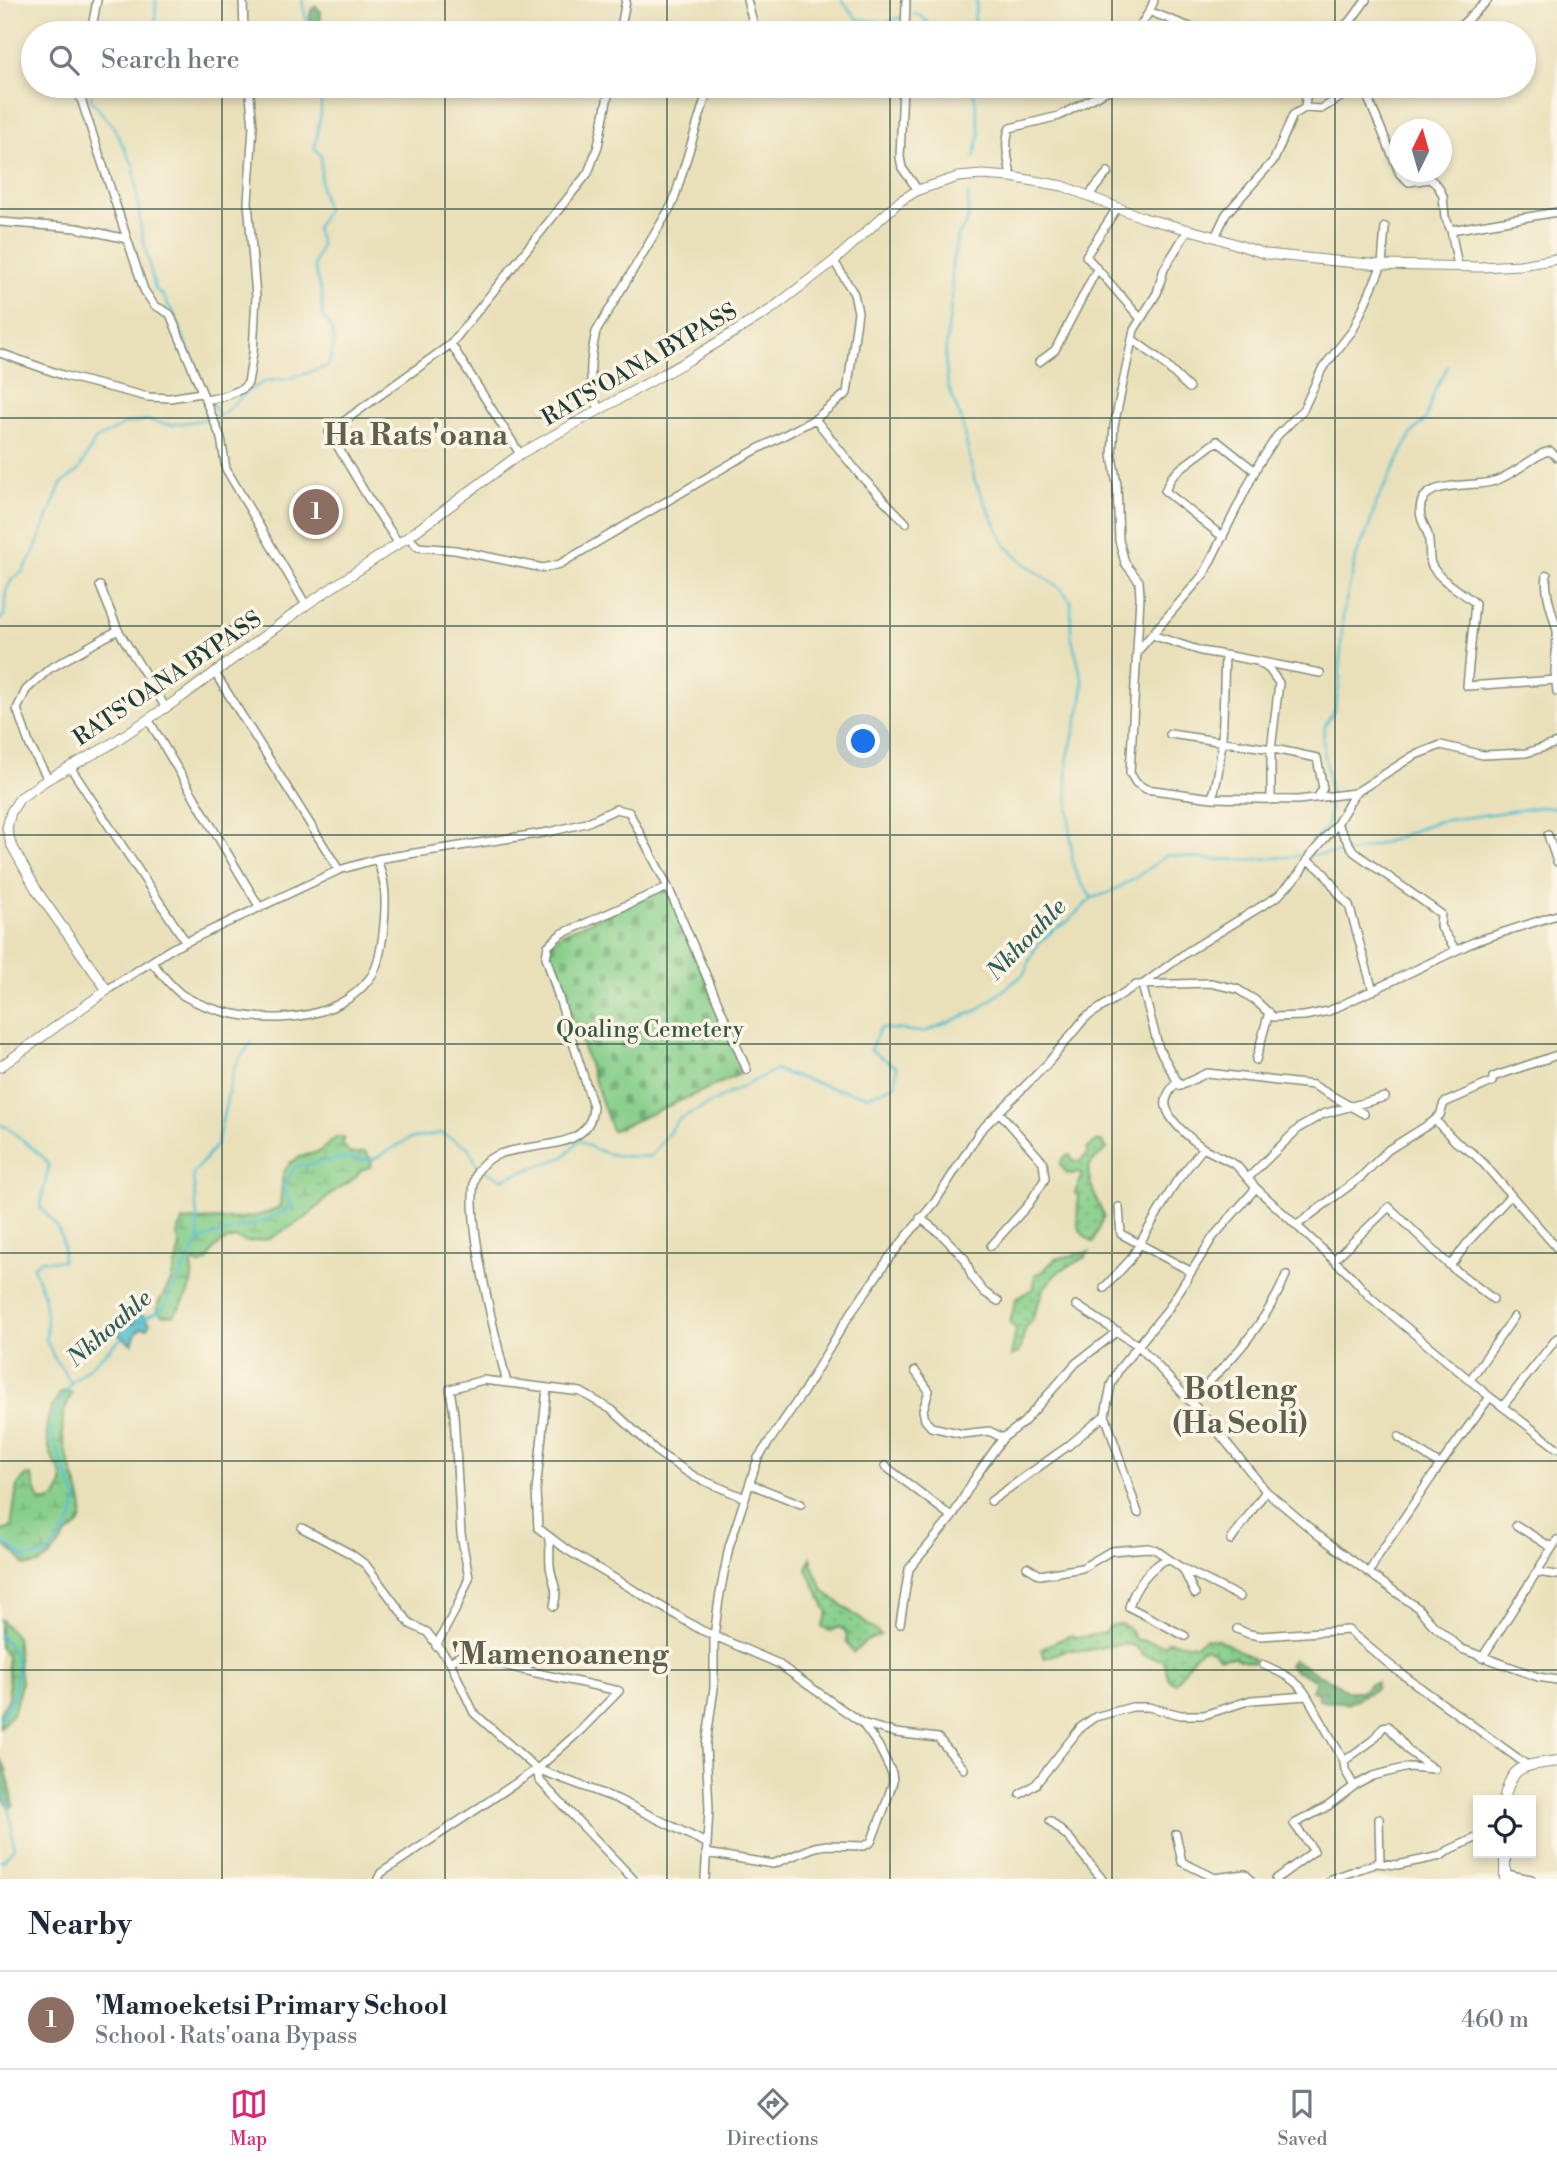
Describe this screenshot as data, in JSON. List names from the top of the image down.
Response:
{
  "streets": {
    "street": ["RATS'OANA BYPASS"]
  },
  "districts": ["Ha Rats'oana", "Botleng (Ha Seoli)", "'Mamenoaneng"],
  "water": ["Nkhoahle"],
  "parks": ["Qoaling Cemetery"],
  "north": "top",
  "page": {
    "search": "Search here",
    "pins": "1",
    "heading": "Nearby",
    "list": [
      {
        "mark": "1",
        "name": "'Mamoeketsi Primary School",
        "note": "School · Rats'oana Bypass",
        "value": "460 m"
      }
    ],
    "nav": ["Map", "Directions", "Saved"]
  }
}
